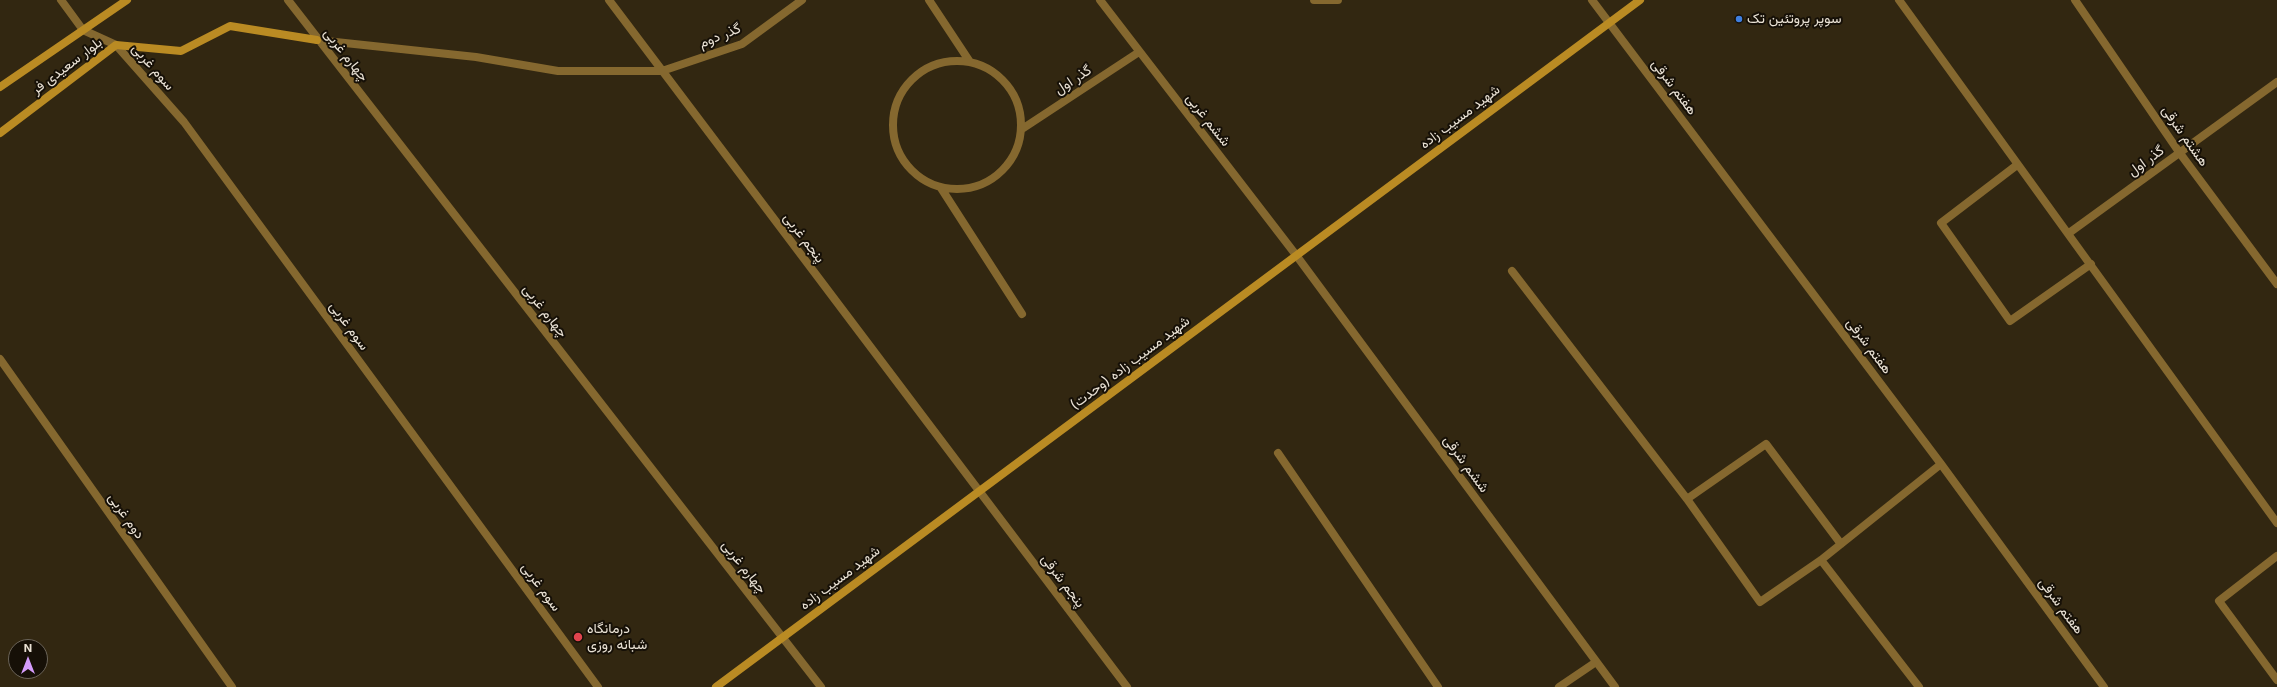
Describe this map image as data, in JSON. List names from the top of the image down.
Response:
{
  "streets": {
    "street": [
      "گذر دوم",
      "چهارم غربی",
      "بلوار سعیدی فر",
      "سوم غربی",
      "گذر اول",
      "هفتم شرقی",
      "شهید مسیب زاده",
      "ششم غربی",
      "هشتم شرقی",
      "پنجم غربی",
      "شهید مسیب زاده (وحدت)",
      "ششم شرقی",
      "دوم غربی",
      "پنجم شرقی"
    ]
  },
  "crossings": [
    ["گذر دوم", "چهارم غربی"],
    ["گذر دوم", "بلوار سعیدی فر"],
    ["گذر دوم", "پنجم غربی"],
    ["چهارم غربی", "بلوار سعیدی فر"],
    ["چهارم غربی", "شهید مسیب زاده"],
    ["بلوار سعیدی فر", "سوم غربی"],
    ["گذر اول", "ششم غربی"],
    ["گذر اول", "هشتم شرقی"],
    ["هفتم شرقی", "شهید مسیب زاده"],
    ["شهید مسیب زاده", "ششم غربی"],
    ["شهید مسیب زاده", "پنجم غربی"],
    ["شهید مسیب زاده", "شهید مسیب زاده (وحدت)"],
    ["شهید مسیب زاده", "ششم شرقی"],
    ["شهید مسیب زاده", "پنجم شرقی"],
    ["ششم غربی", "شهید مسیب زاده (وحدت)"],
    ["ششم غربی", "ششم شرقی"],
    ["پنجم غربی", "شهید مسیب زاده (وحدت)"],
    ["پنجم غربی", "پنجم شرقی"],
    ["شهید مسیب زاده (وحدت)", "ششم شرقی"],
    ["شهید مسیب زاده (وحدت)", "پنجم شرقی"]
  ],
  "places": ["سوپر پروتئین تک", "درمانگاه شبانه روزی"],
  "north": "top"
}
